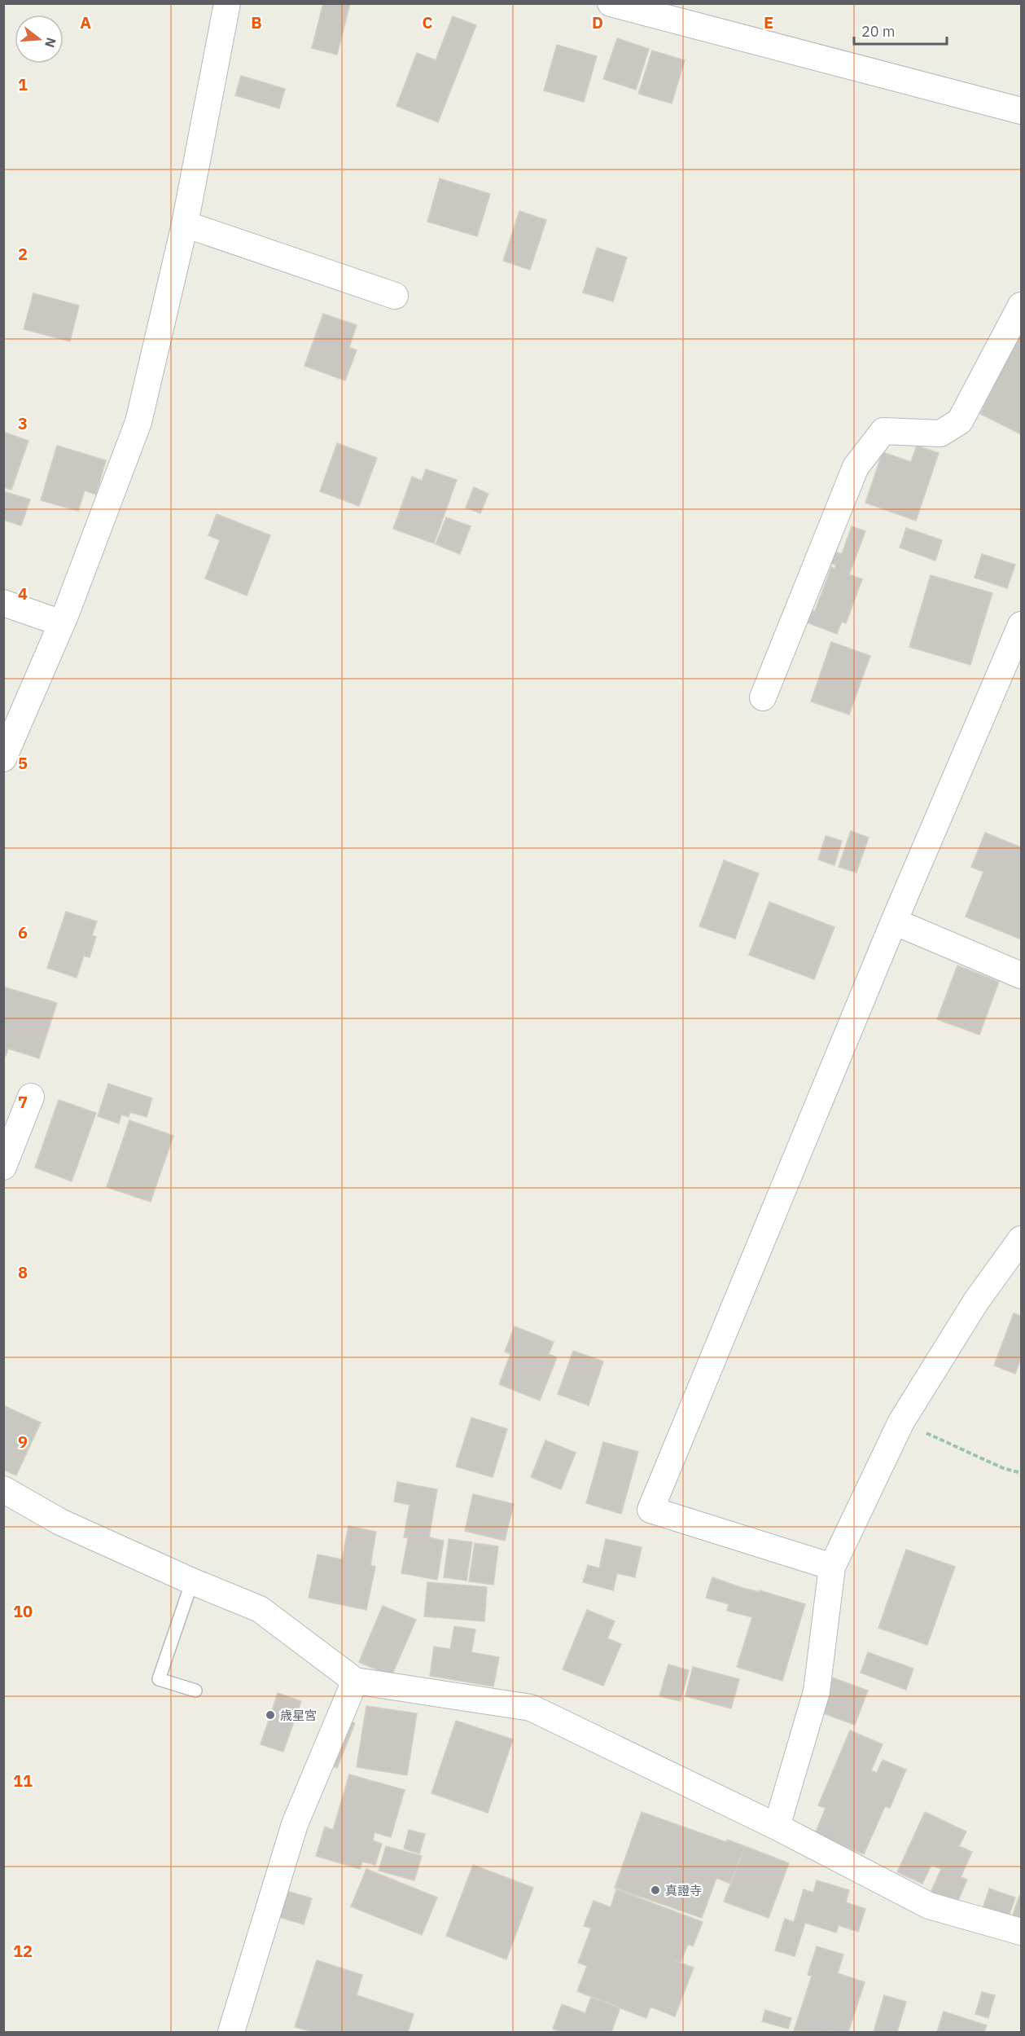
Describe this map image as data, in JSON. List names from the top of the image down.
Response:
{
  "places": ["歳星宮", "真證寺"],
  "scale_bar": "20 m",
  "north": "right",
  "grid": {
    "columns": [
      "A",
      "B",
      "C",
      "D",
      "E"
    ],
    "rows": [
      "1",
      "2",
      "3",
      "4",
      "5",
      "6",
      "7",
      "8",
      "9",
      "10",
      "11",
      "12"
    ]
  }
}
